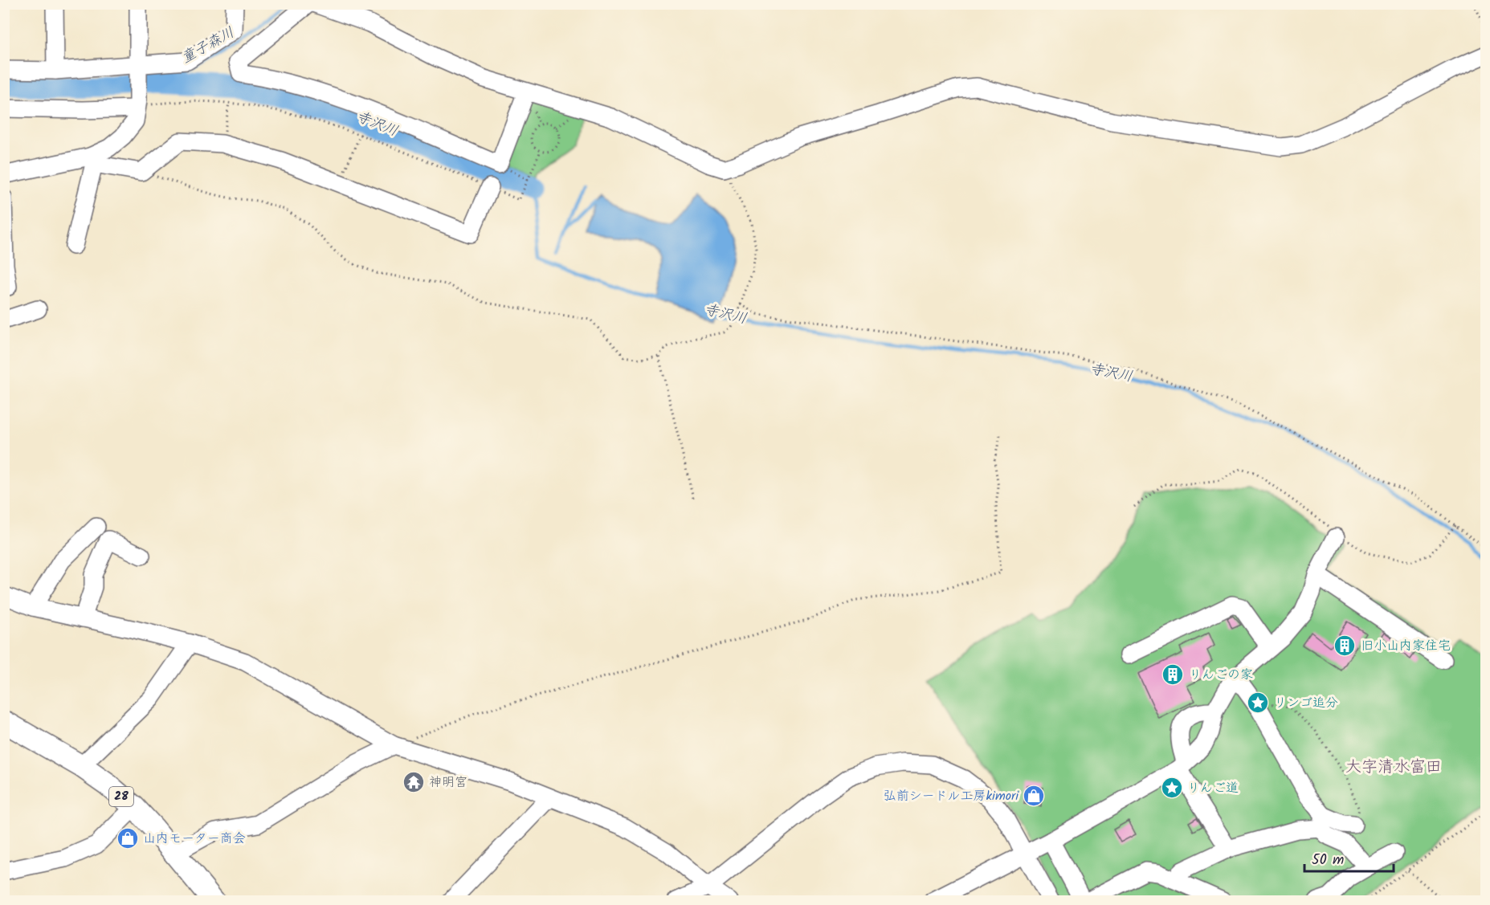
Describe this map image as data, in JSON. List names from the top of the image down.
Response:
{
  "streets": {
    "main road": ["28"]
  },
  "districts": ["大字清水富田"],
  "water": ["童子森川", "寺沢川"],
  "places": {
    "building": ["旧小山内家住宅", "りんごの家"],
    "place": ["リンゴ追分", "りんご道"],
    "temple": ["神明宮"],
    "shop": ["弘前シードル工房kimori", "山内モーター商会"]
  },
  "scale_bar": "50 m"
}
